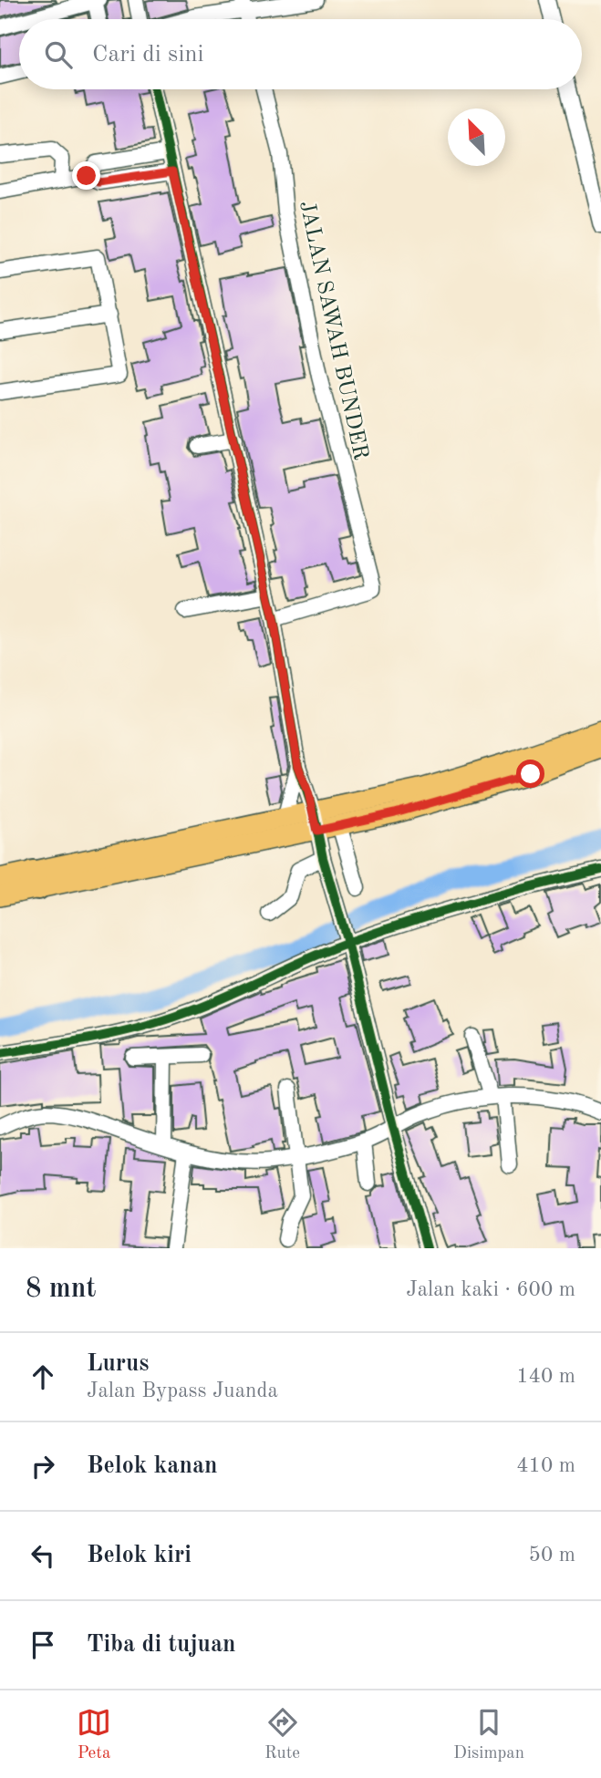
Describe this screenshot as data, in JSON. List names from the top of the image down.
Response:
{
  "streets": {
    "street": ["JALAN SAWAH BUNDER"]
  },
  "north": "top left",
  "page": {
    "search": "Cari di sini",
    "heading": ["8 mnt", "Jalan kaki · 600 m"],
    "list": [
      ["Lurus", "Jalan Bypass Juanda", "140 m"],
      ["Belok kanan", "410 m"],
      ["Belok kiri", "50 m"],
      "Tiba di tujuan"
    ],
    "nav": ["Peta", "Rute", "Disimpan"]
  }
}
